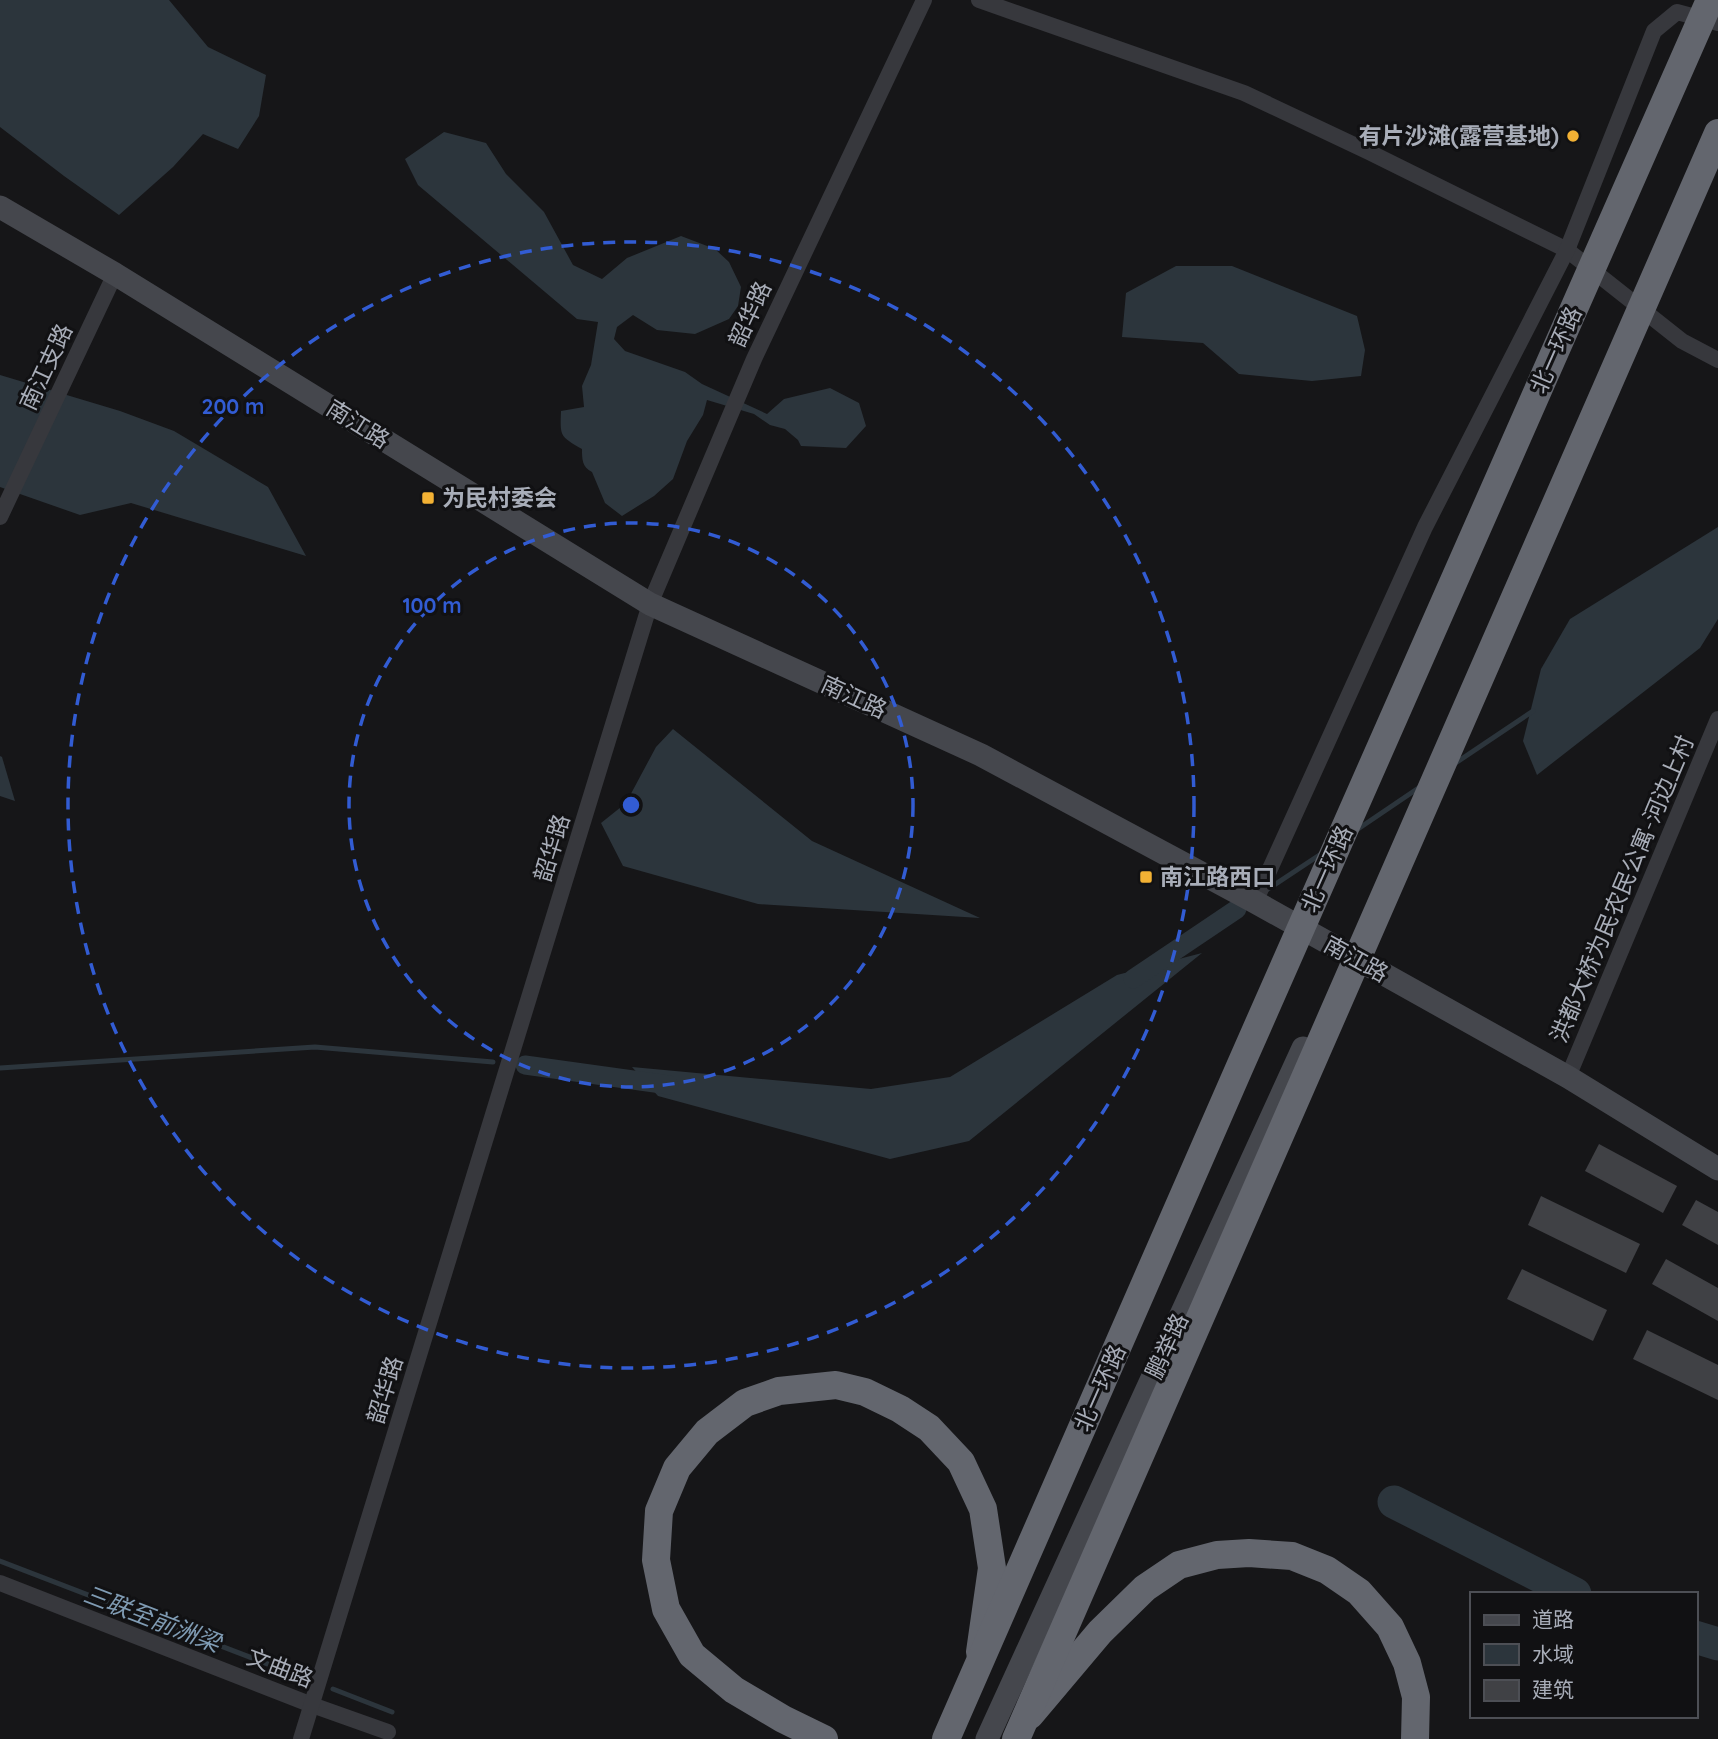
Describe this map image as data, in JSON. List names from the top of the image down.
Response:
{
  "streets": {
    "highway": ["北一环路"],
    "main road": ["南江路", "鹏举路"],
    "street": [
      "韶华路",
      "南江支路",
      "洪都大桥为民农民公寓-河边上村",
      "文曲路"
    ]
  },
  "crossings": [
    ["韶华路", "南江路"],
    ["韶华路", "文曲路"],
    ["南江支路", "南江路"],
    ["南江路", "洪都大桥为民农民公寓-河边上村"],
    ["南江路", "鹏举路"]
  ],
  "water": ["三联至前洲梁"],
  "places": {
    "other": ["有片沙滩(露营基地)"],
    "transit": ["为民村委会", "南江路西口"]
  },
  "legend": ["道路", "水域", "建筑"],
  "rings": ["200 m", "100 m"]
}
